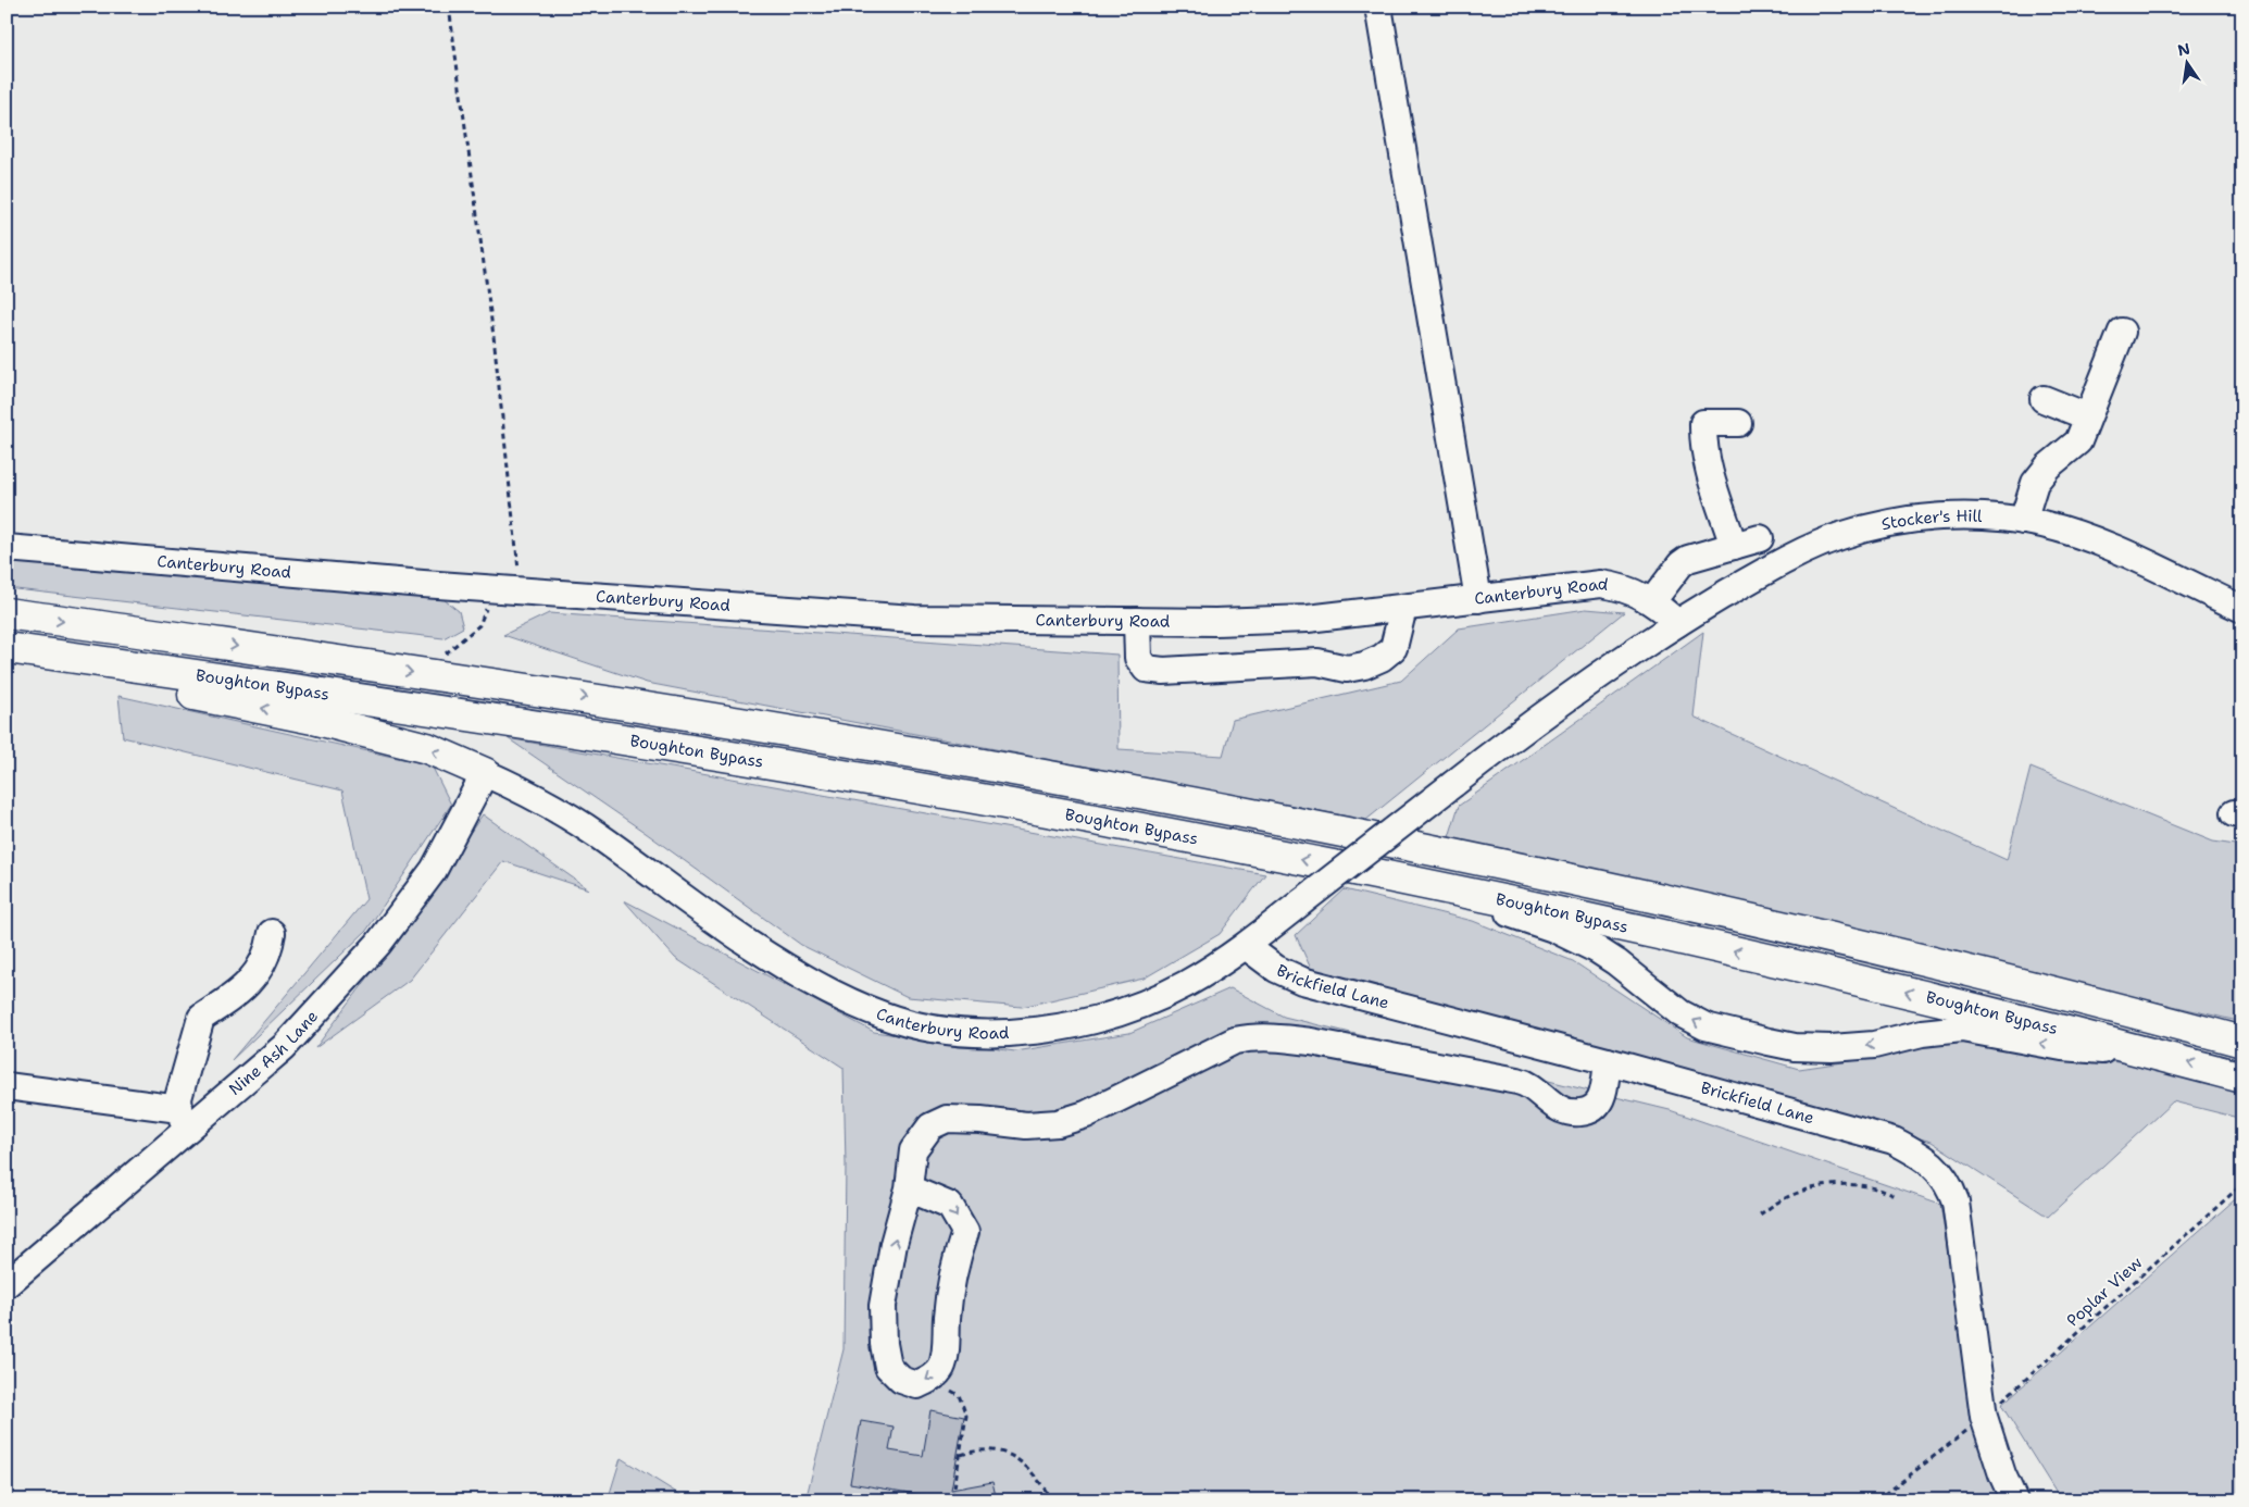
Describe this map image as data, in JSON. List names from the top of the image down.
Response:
{
  "streets": {
    "highway": ["Boughton Bypass"],
    "street": [
      "Stocker's Hill",
      "Canterbury Road",
      "Brickfield Lane",
      "Nine Ash Lane"
    ],
    "path": ["Poplar View"]
  },
  "crossings": [
    ["Stocker's Hill", "Canterbury Road"],
    ["Canterbury Road", "Brickfield Lane"],
    ["Canterbury Road", "Nine Ash Lane"],
    ["Brickfield Lane", "Poplar View"]
  ],
  "north": "top"
}
